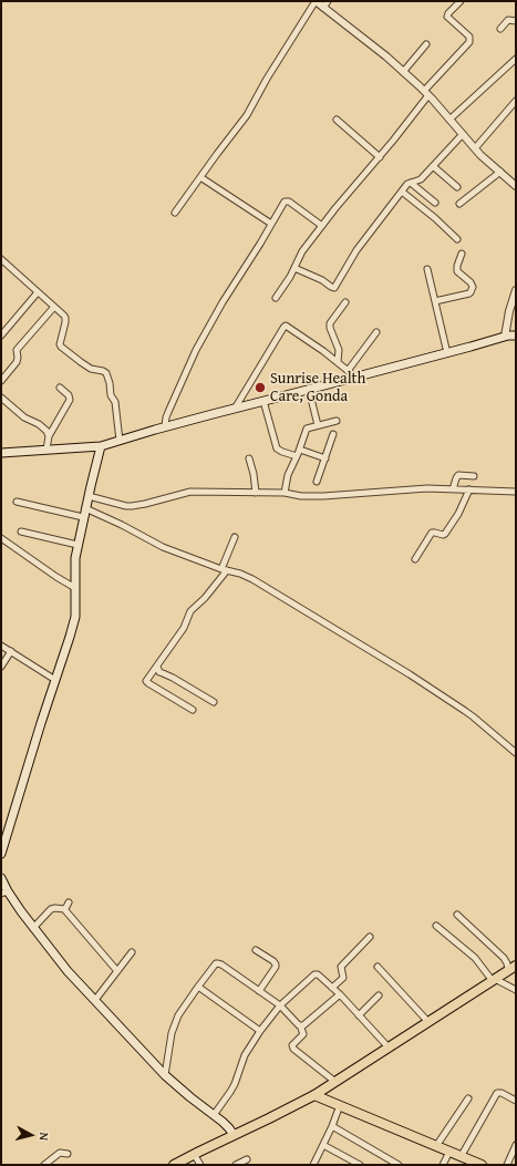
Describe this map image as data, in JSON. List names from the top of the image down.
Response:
{
  "places": ["Sunrise Health Care, Gonda"],
  "north": "right"
}
